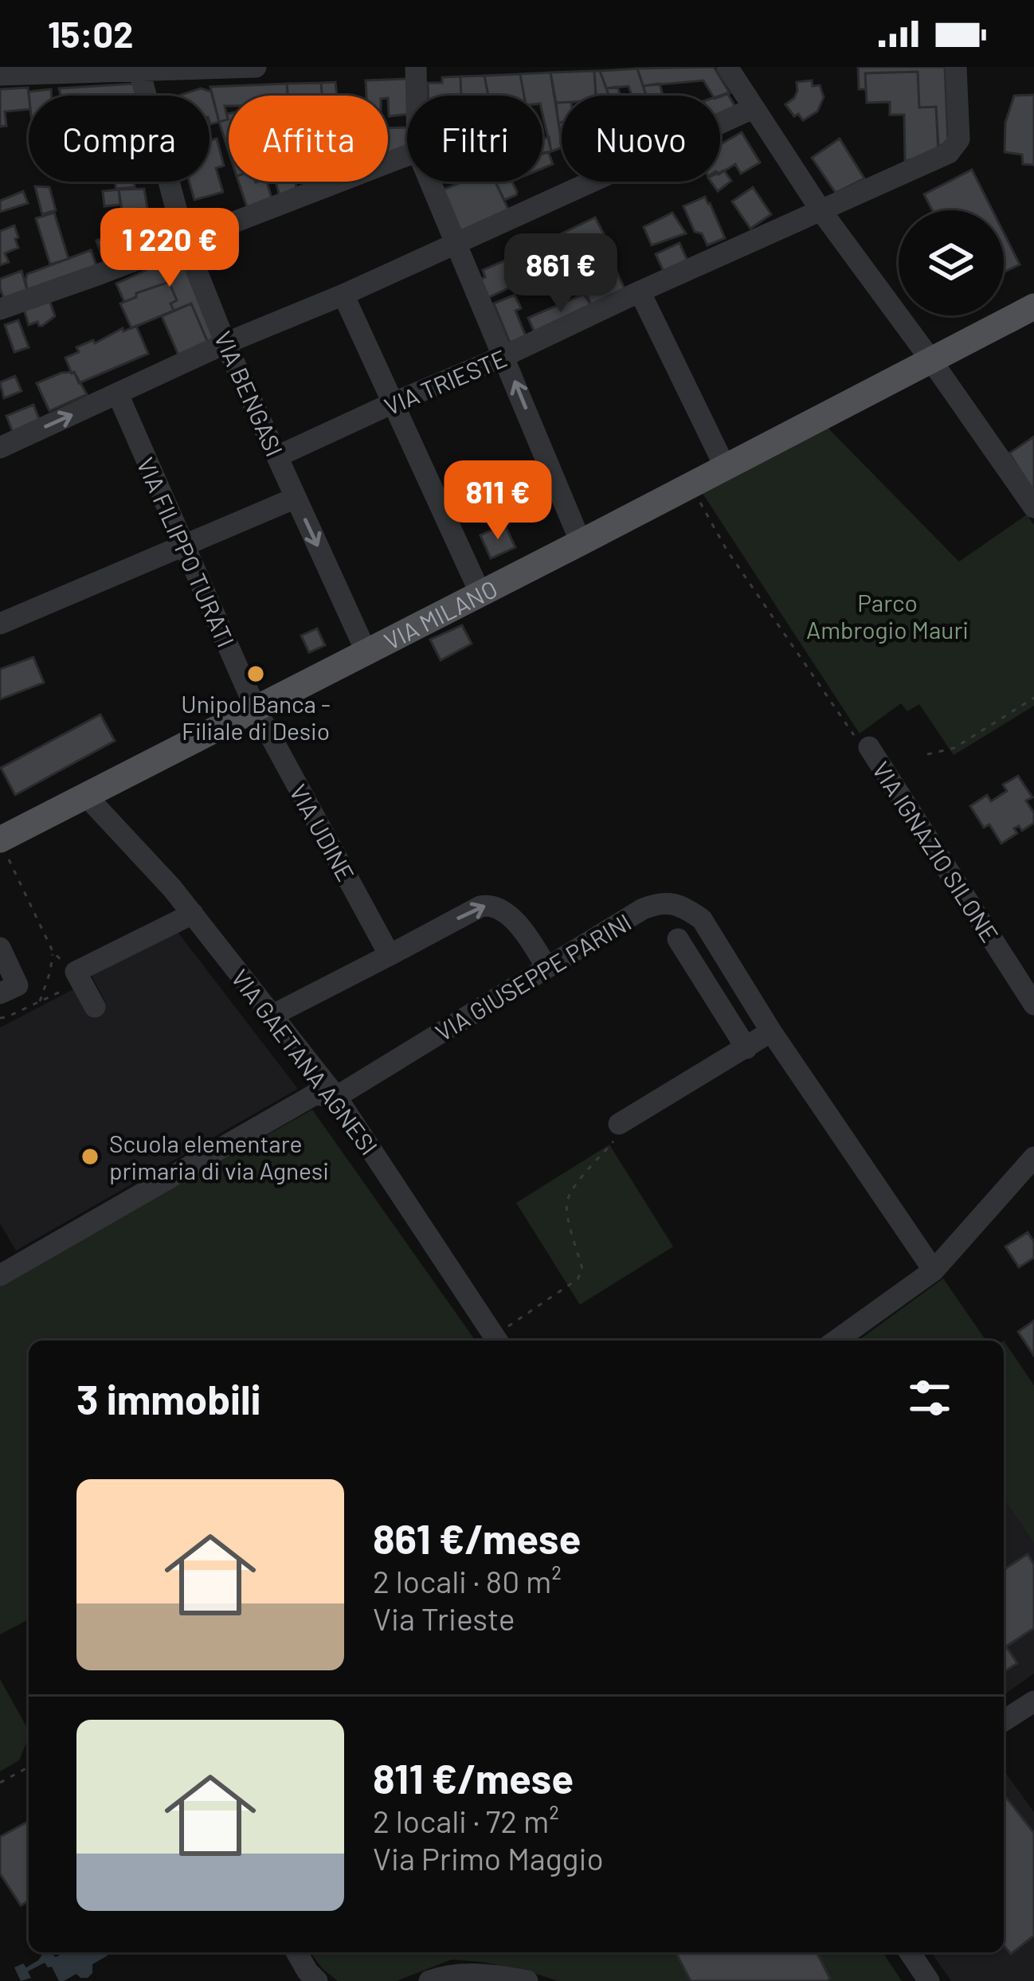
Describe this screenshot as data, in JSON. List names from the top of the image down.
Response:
{
  "streets": {
    "main road": ["VIA MILANO"],
    "street": [
      "VIA TRIESTE",
      "VIA BENGASI",
      "VIA FILIPPO TURATI",
      "VIA UDINE",
      "VIA IGNAZIO SILONE",
      "VIA GIUSEPPE PARINI",
      "VIA GAETANA AGNESI"
    ]
  },
  "crossings": [
    ["VIA TRIESTE", "VIA BENGASI"],
    ["VIA BENGASI", "VIA MILANO"],
    ["VIA FILIPPO TURATI", "VIA MILANO"],
    ["VIA FILIPPO TURATI", "VIA UDINE"],
    ["VIA MILANO", "VIA UDINE"],
    ["VIA MILANO", "VIA GAETANA AGNESI"],
    ["VIA GIUSEPPE PARINI", "VIA GAETANA AGNESI"]
  ],
  "parks": ["Parco Ambrogio Mauri"],
  "places": ["Unipol Banca - Filiale di Desio", "Scuola elementare primaria di via Agnesi"],
  "page": {
    "status": "15:02",
    "chip": [
      "Compra",
      "Affitta",
      "Filtri",
      "Nuovo"
    ],
    "price": ["1 220 €", "861 €", "811 €"],
    "heading": "3 immobili",
    "list": [
      {
        "name": "861 €/mese",
        "note": "2 locali · 80 m² · Via Trieste"
      },
      {
        "name": "811 €/mese",
        "note": "2 locali · 72 m² · Via Primo Maggio"
      }
    ]
  }
}
